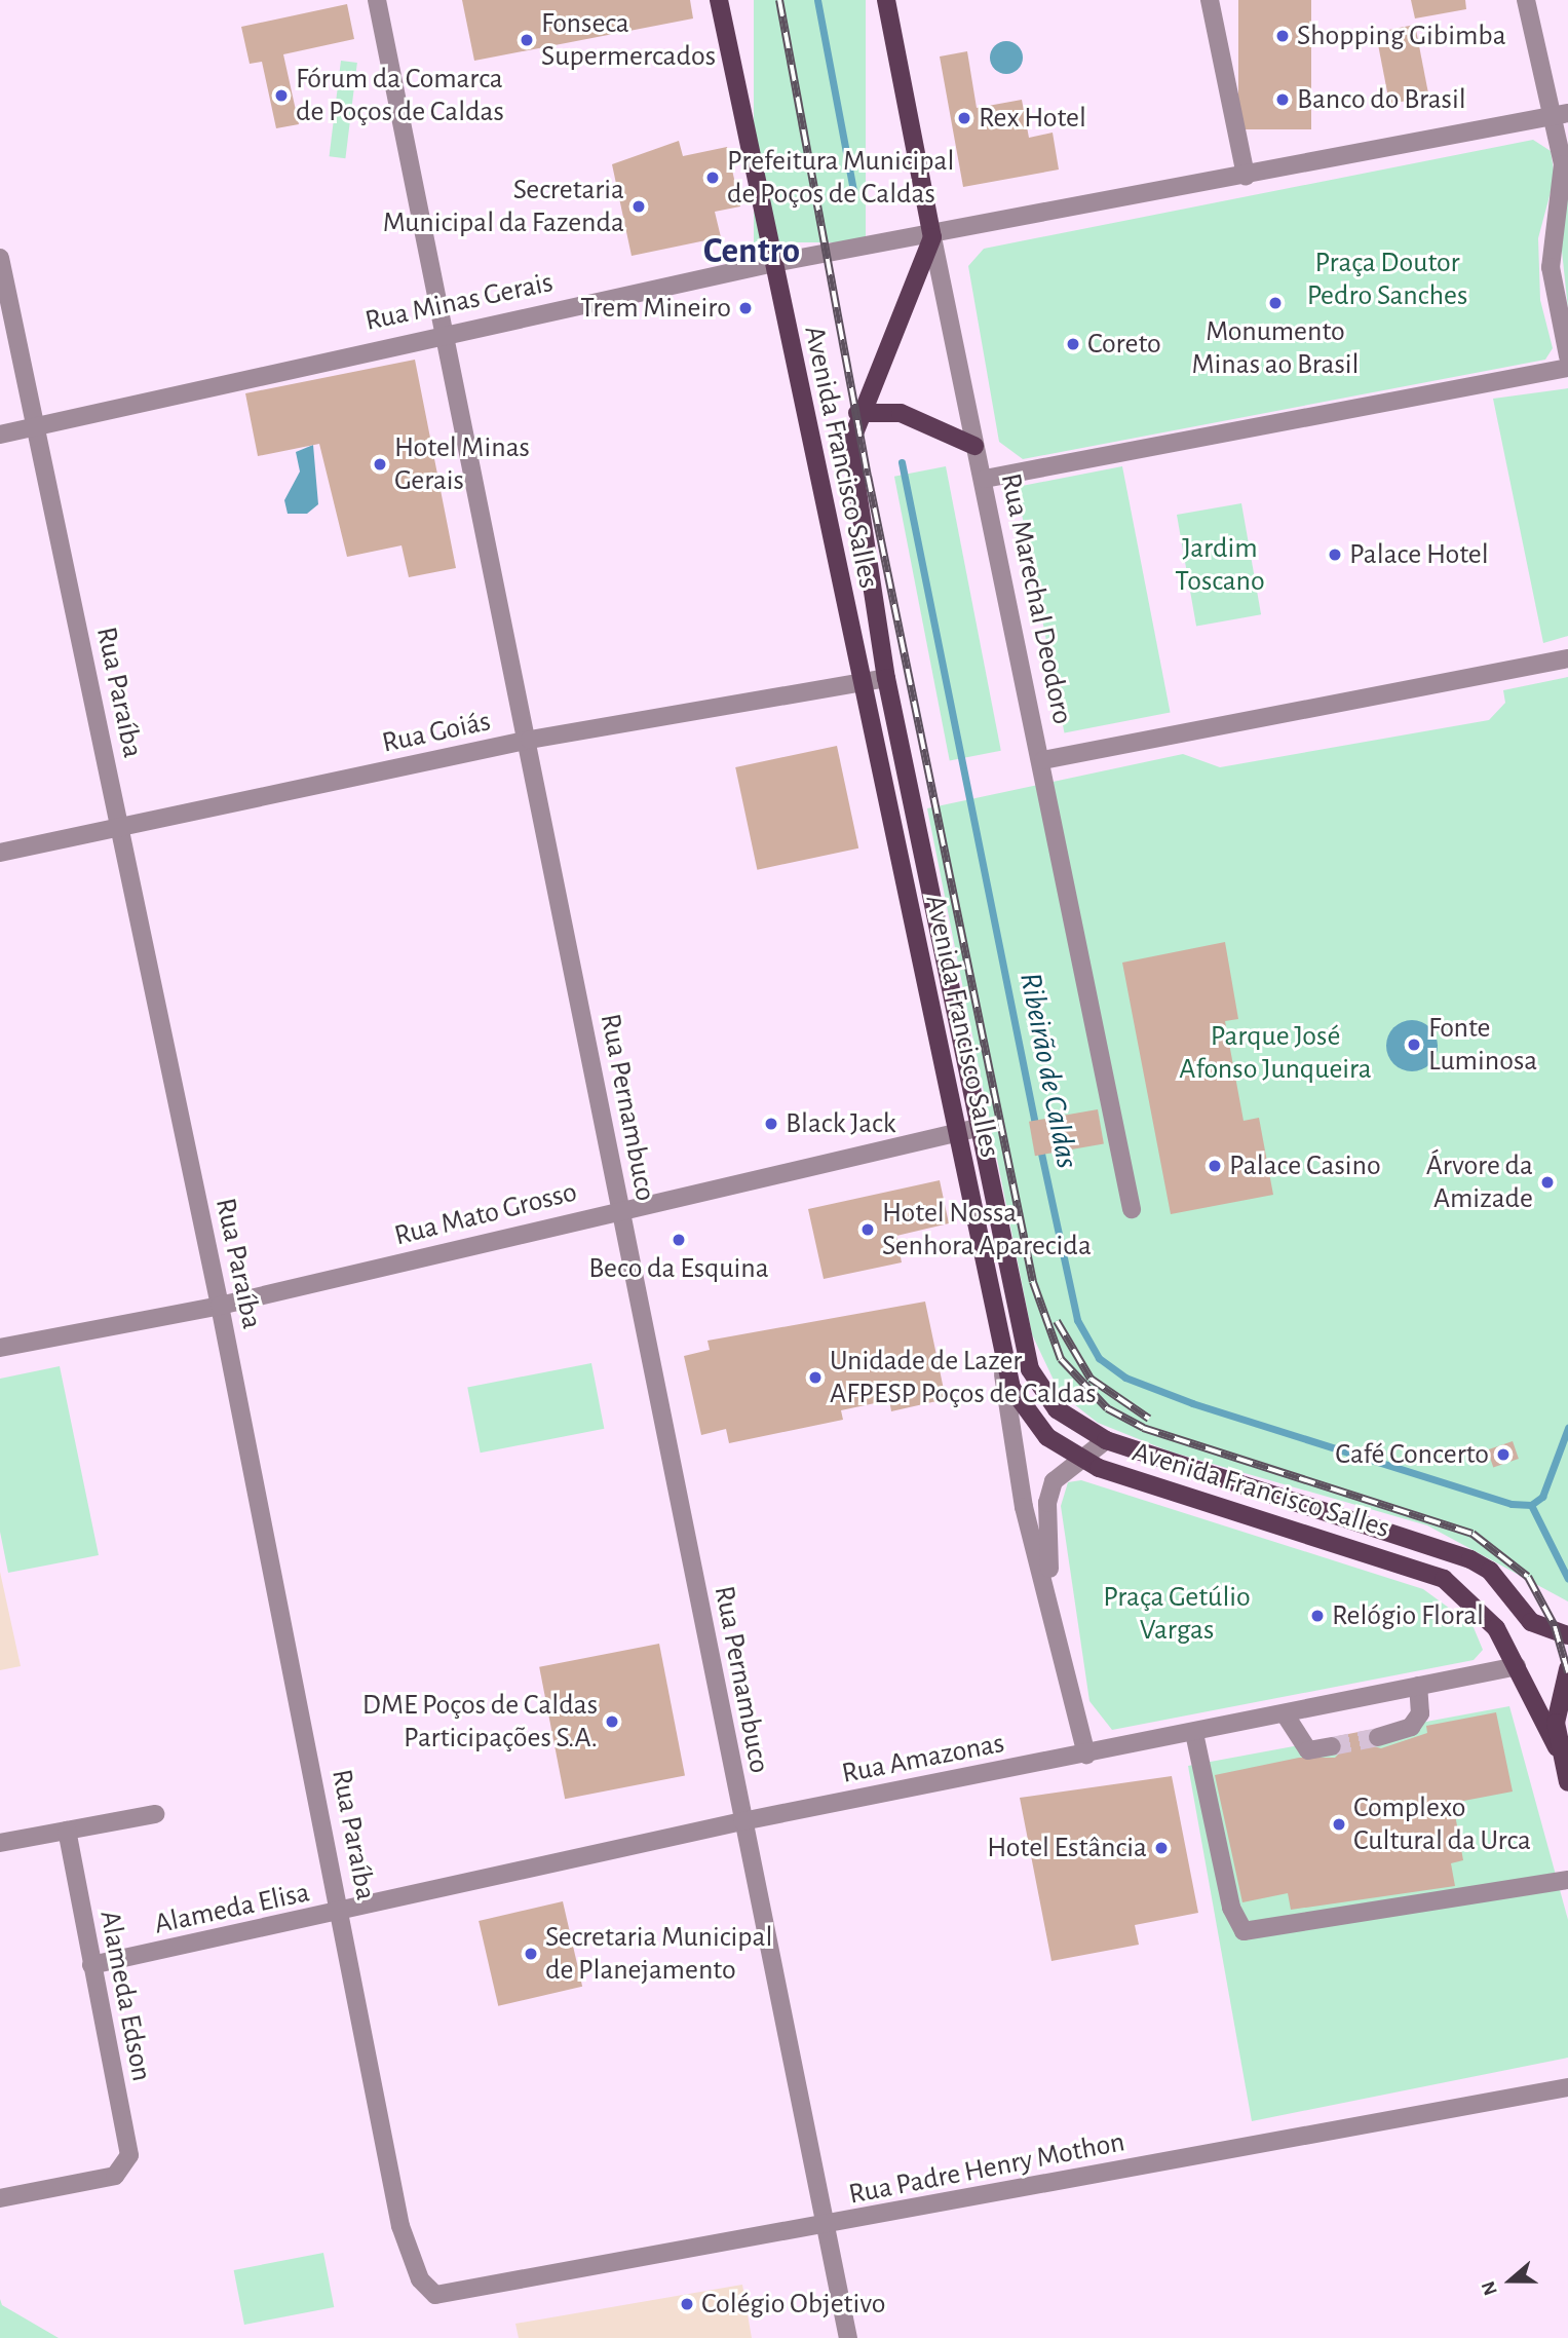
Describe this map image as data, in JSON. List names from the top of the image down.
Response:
{
  "streets": {
    "main road": ["Avenida Francisco Salles", "Rua Marechal Deodoro"],
    "street": [
      "Rua Minas Gerais",
      "Rua Paraíba",
      "Rua Goiás",
      "Rua Pernambuco",
      "Rua Mato Grosso",
      "Rua Amazonas",
      "Alameda Elisa",
      "Alameda Edson",
      "Rua Padre Henry Mothon"
    ]
  },
  "crossings": [
    ["Rua Minas Gerais", "Avenida Francisco Salles"],
    ["Rua Minas Gerais", "Rua Marechal Deodoro"],
    ["Rua Minas Gerais", "Rua Paraíba"],
    ["Rua Minas Gerais", "Rua Pernambuco"],
    ["Avenida Francisco Salles", "Rua Marechal Deodoro"],
    ["Avenida Francisco Salles", "Rua Goiás"],
    ["Avenida Francisco Salles", "Rua Mato Grosso"],
    ["Avenida Francisco Salles", "Rua Amazonas"],
    ["Rua Paraíba", "Rua Goiás"],
    ["Rua Paraíba", "Rua Mato Grosso"],
    ["Rua Paraíba", "Rua Amazonas"],
    ["Rua Paraíba", "Alameda Elisa"],
    ["Rua Paraíba", "Rua Padre Henry Mothon"],
    ["Rua Goiás", "Rua Pernambuco"],
    ["Rua Pernambuco", "Rua Mato Grosso"],
    ["Rua Pernambuco", "Rua Amazonas"],
    ["Rua Pernambuco", "Rua Padre Henry Mothon"],
    ["Rua Amazonas", "Alameda Elisa"],
    ["Alameda Elisa", "Alameda Edson"]
  ],
  "districts": ["Centro"],
  "water": ["Ribeirão de Caldas"],
  "parks": [
    "Praça Doutor Pedro Sanches",
    "Jardim Toscano",
    "Parque José Afonso Junqueira",
    "Praça Getúlio Vargas"
  ],
  "places": [
    "Shopping Gibimba",
    "Fonseca Supermercados",
    "Fórum da Comarca de Poços de Caldas",
    "Banco do Brasil",
    "Rex Hotel",
    "Prefeitura Municipal de Poços de Caldas",
    "Secretaria Municipal da Fazenda",
    "Monumento Minas ao Brasil",
    "Trem Mineiro",
    "Coreto",
    "Hotel Minas Gerais",
    "Palace Hotel",
    "Fonte Luminosa",
    "Black Jack",
    "Palace Casino",
    "Árvore da Amizade",
    "Hotel Nossa Senhora Aparecida",
    "Beco da Esquina",
    "Unidade de Lazer AFPESP Poços de Caldas",
    "Café Concerto",
    "Relógio Floral",
    "DME Poços de Caldas Participações S.A.",
    "Complexo Cultural da Urca",
    "Hotel Estância",
    "Secretaria Municipal de Planejamento",
    "Colégio Objetivo"
  ],
  "north": "left"
}
